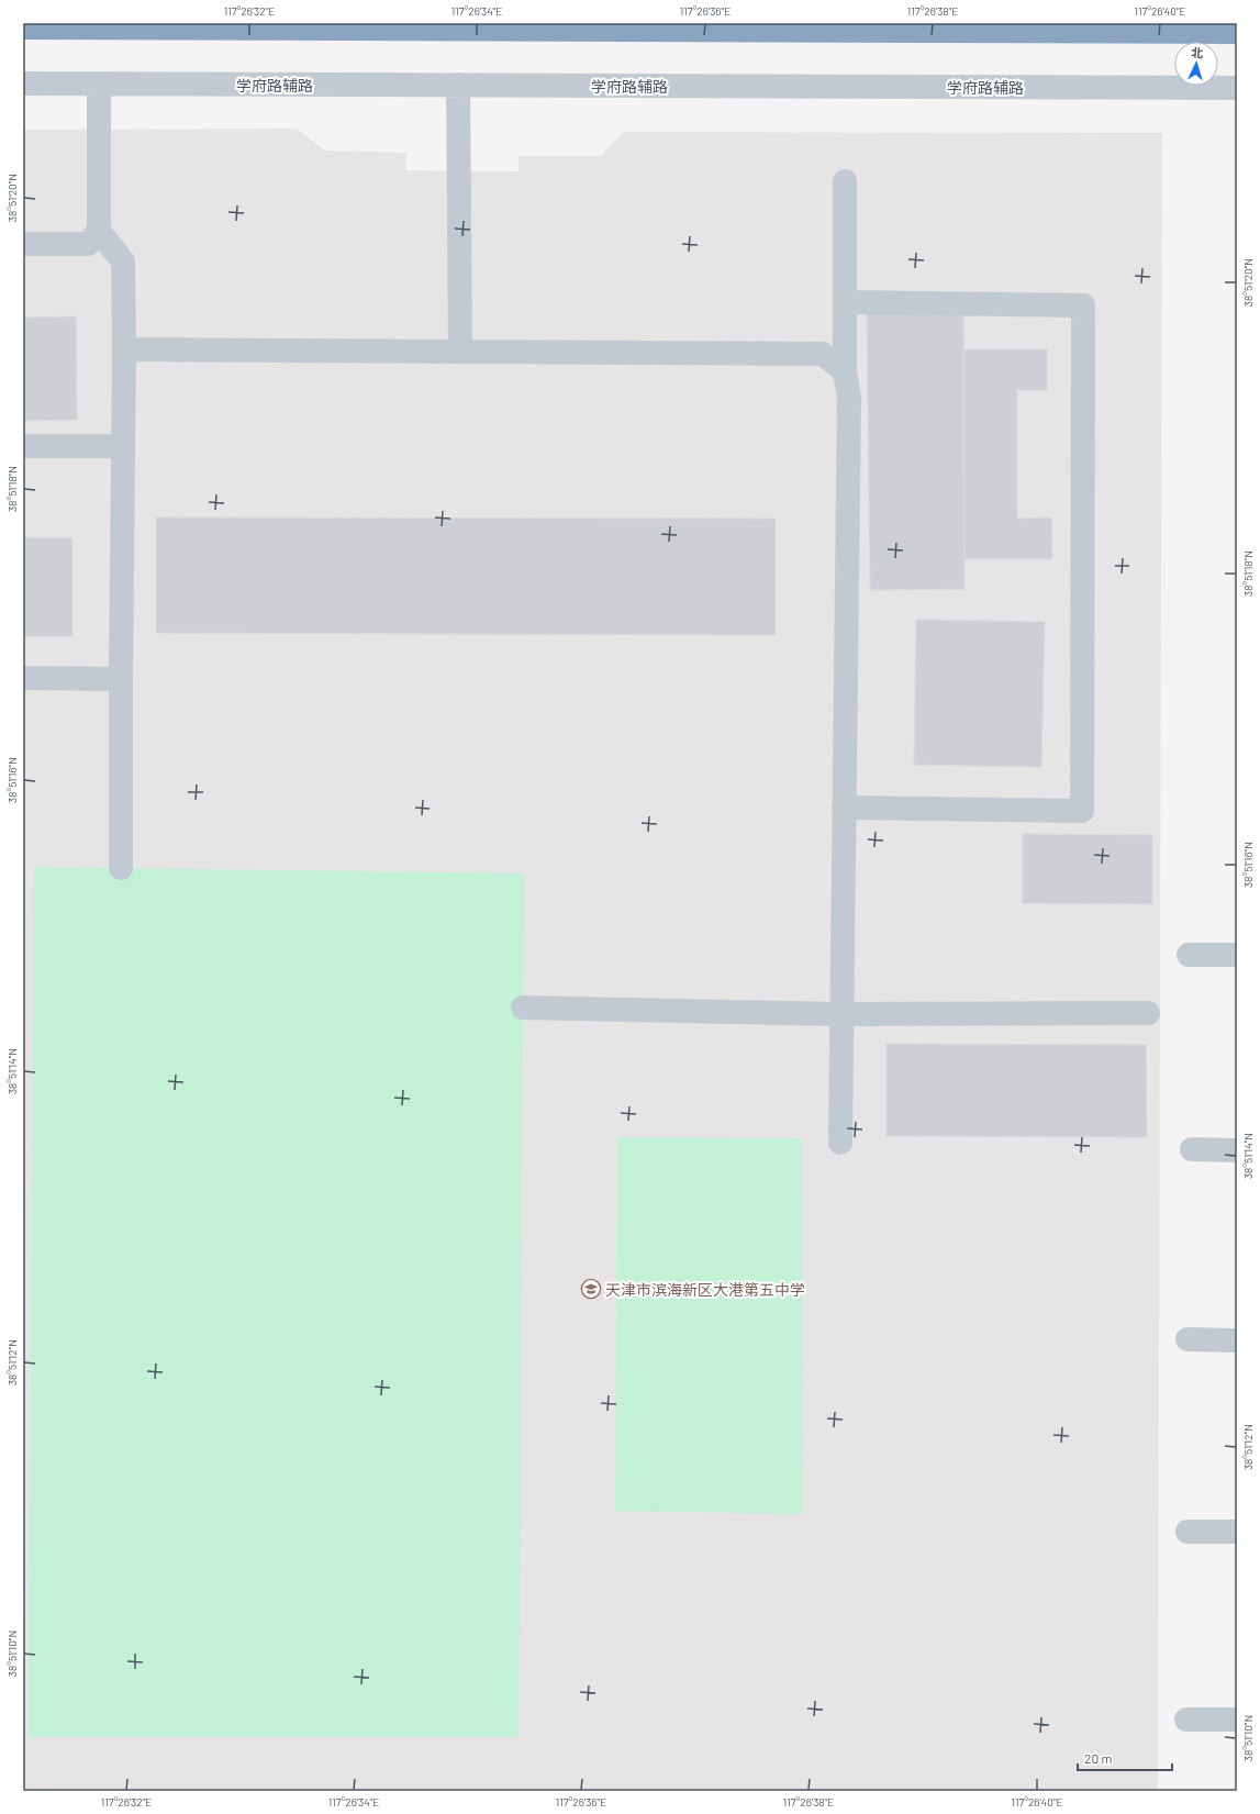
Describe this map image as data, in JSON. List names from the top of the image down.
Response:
{
  "streets": {
    "street": ["学府路辅路"]
  },
  "places": {
    "school or university": ["天津市滨海新区大港第五中学"]
  },
  "scale_bar": "20 m",
  "north": "top",
  "coordinates": [
    "117°26'32\"E",
    "117°26'34\"E",
    "117°26'36\"E",
    "117°26'38\"E",
    "117°26'40\"E",
    "38°51'20\"N",
    "38°51'18\"N",
    "38°51'16\"N",
    "38°51'14\"N",
    "38°51'12\"N",
    "38°51'10\"N"
  ]
}
